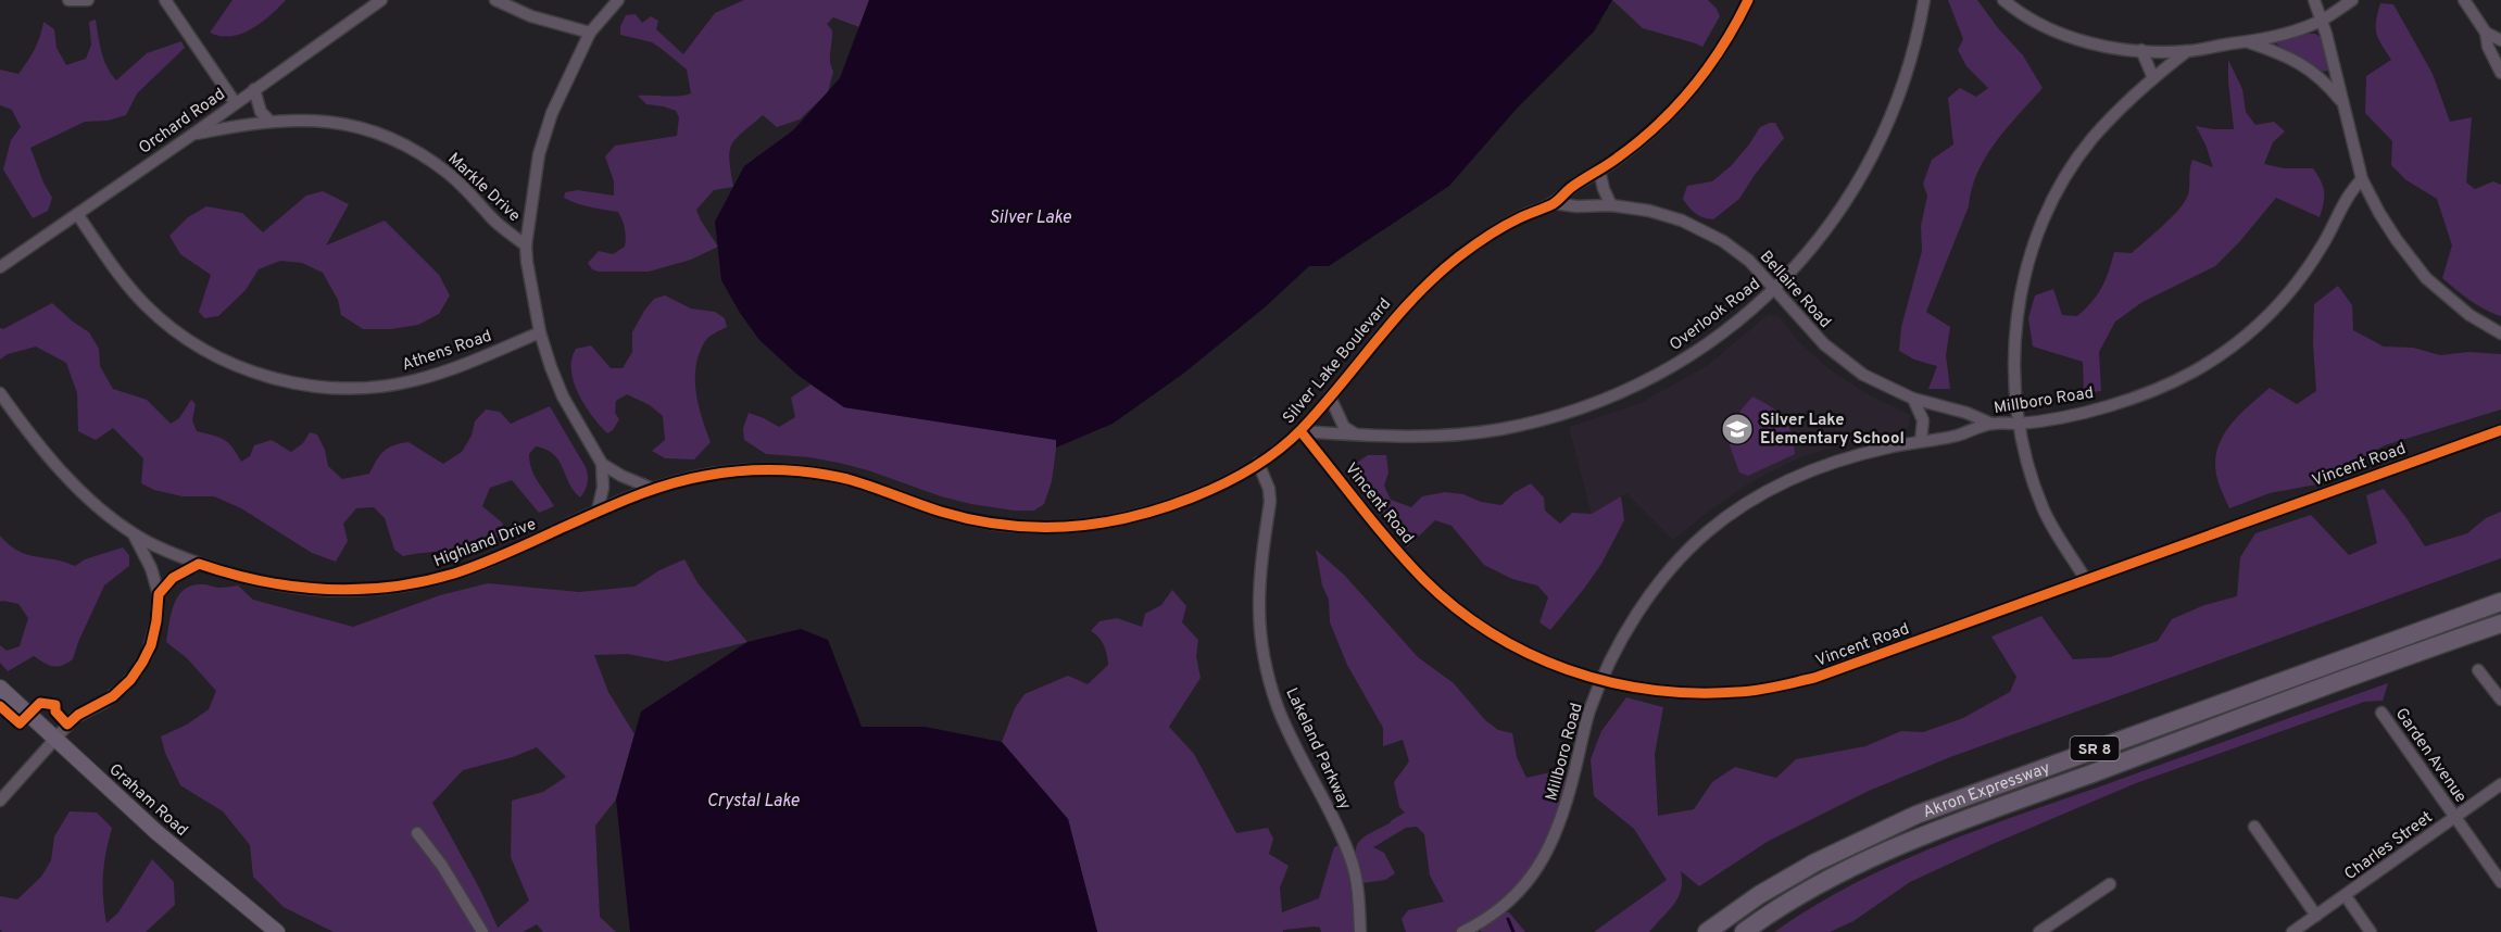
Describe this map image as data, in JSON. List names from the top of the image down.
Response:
{
  "streets": {
    "highway": ["SR 8", "Akron Expressway"],
    "main road": ["Graham Road"],
    "street": [
      "Orchard Road",
      "Markle Drive",
      "Bellaire Road",
      "Overlook Road",
      "Athens Road",
      "Silver Lake Boulevard",
      "Millboro Road",
      "Vincent Road",
      "Highland Drive",
      "Lakeland Parkway",
      "Garden Avenue",
      "Charles Street"
    ]
  },
  "crossings": [
    ["Orchard Road", "Markle Drive"],
    ["Orchard Road", "Athens Road"],
    ["Bellaire Road", "Overlook Road"],
    ["Bellaire Road", "Silver Lake Boulevard"],
    ["Bellaire Road", "Millboro Road"],
    ["Overlook Road", "Silver Lake Boulevard"],
    ["Overlook Road", "Vincent Road"],
    ["Silver Lake Boulevard", "Vincent Road"],
    ["Silver Lake Boulevard", "Highland Drive"],
    ["Silver Lake Boulevard", "Lakeland Parkway"],
    ["Millboro Road", "Vincent Road"],
    ["Garden Avenue", "Charles Street"]
  ],
  "water": ["Silver Lake", "Crystal Lake"],
  "places": {
    "school or university": ["Silver Lake Elementary School"]
  }
}
